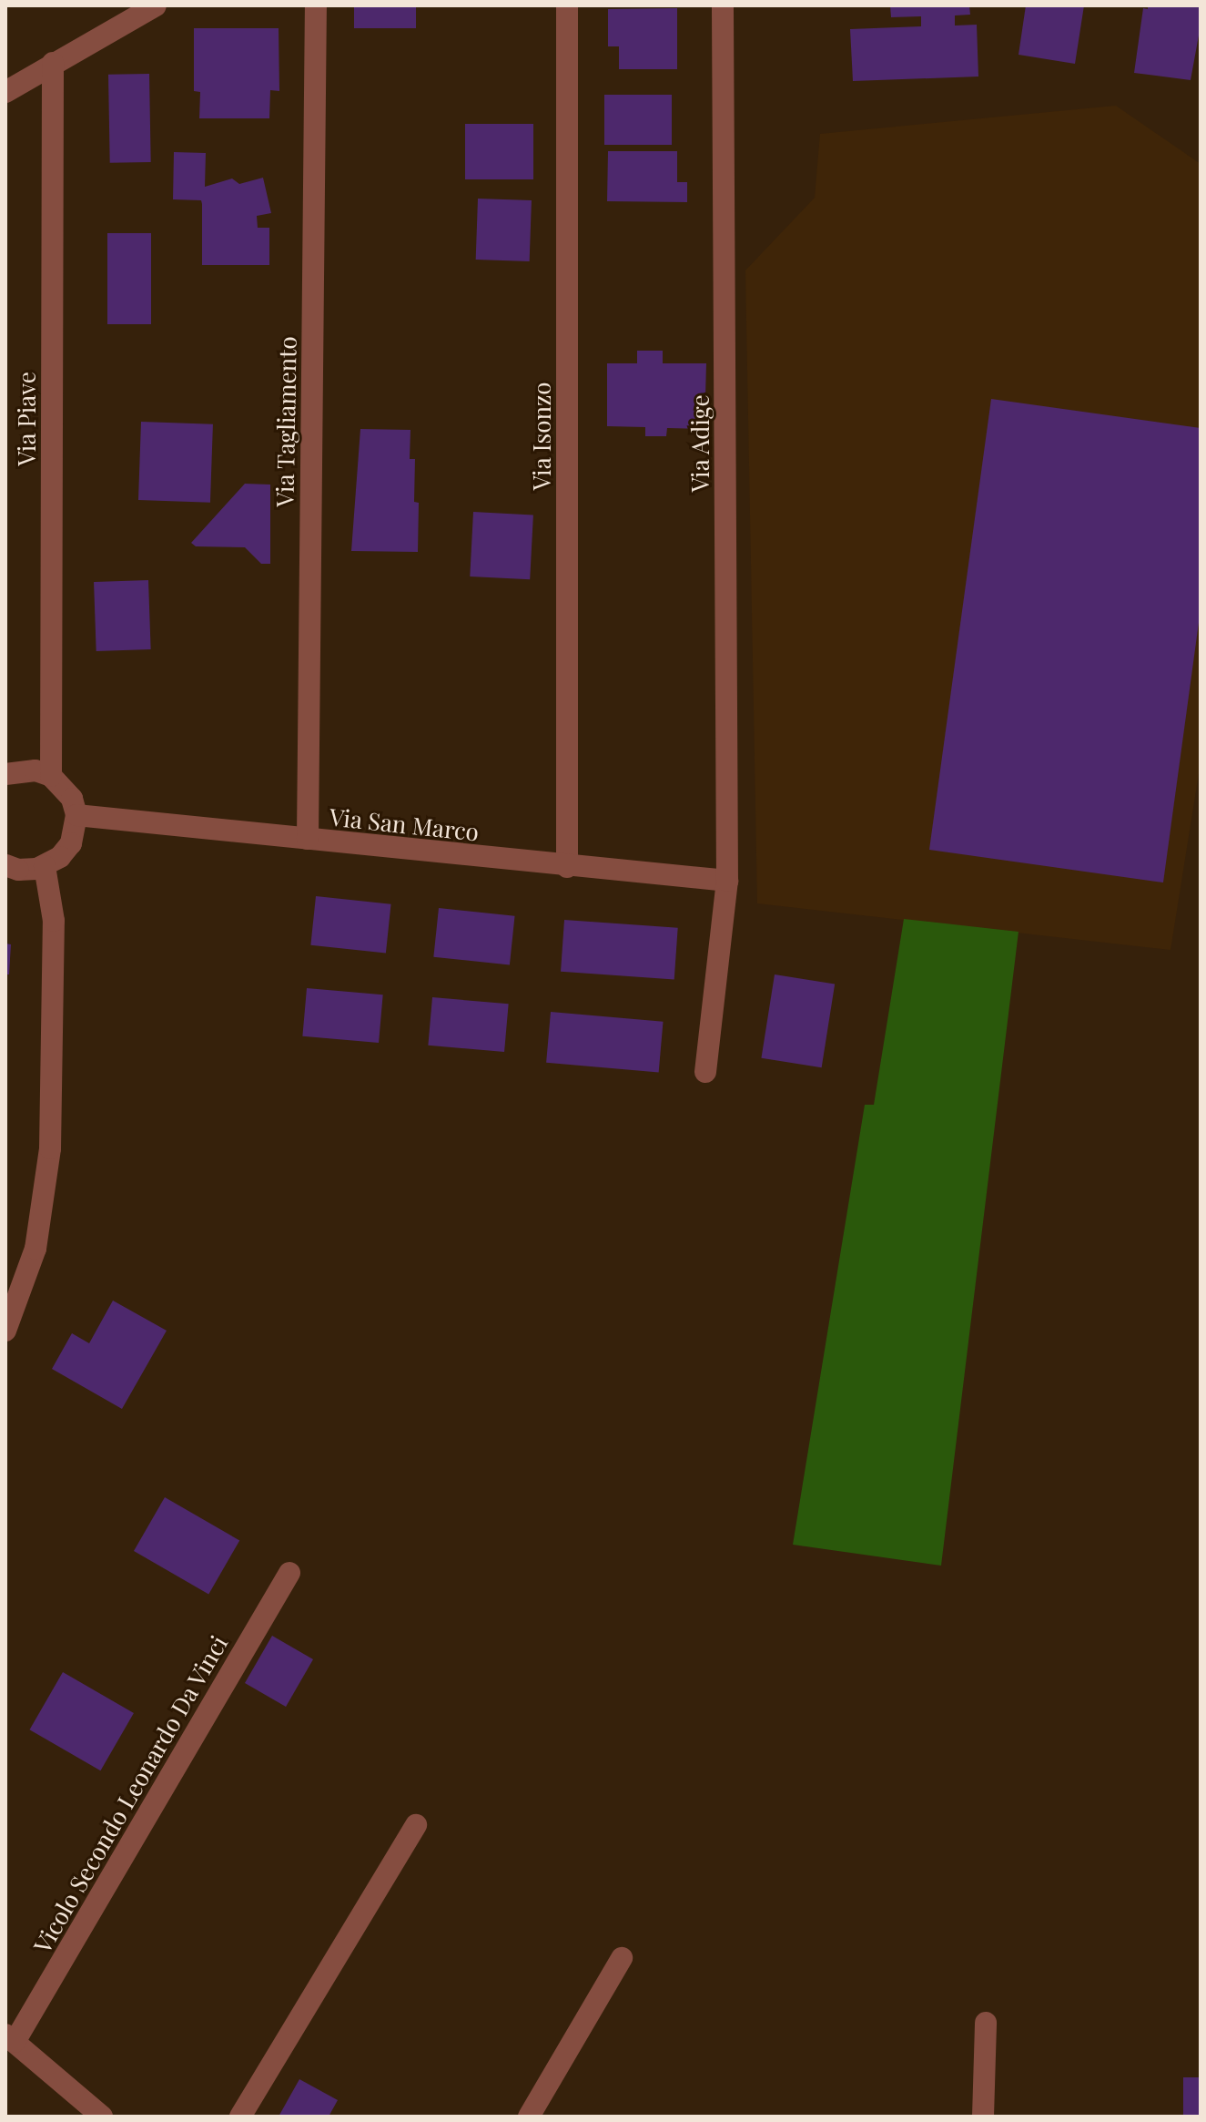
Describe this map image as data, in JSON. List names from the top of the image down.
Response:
{
  "streets": {
    "street": [
      "Via Piave",
      "Via Tagliamento",
      "Via Isonzo",
      "Via Adige",
      "Via San Marco",
      "Vicolo Secondo Leonardo Da Vinci"
    ]
  },
  "crossings": [
    ["Via Tagliamento", "Via San Marco"],
    ["Via Isonzo", "Via San Marco"],
    ["Via Adige", "Via San Marco"]
  ]
}
